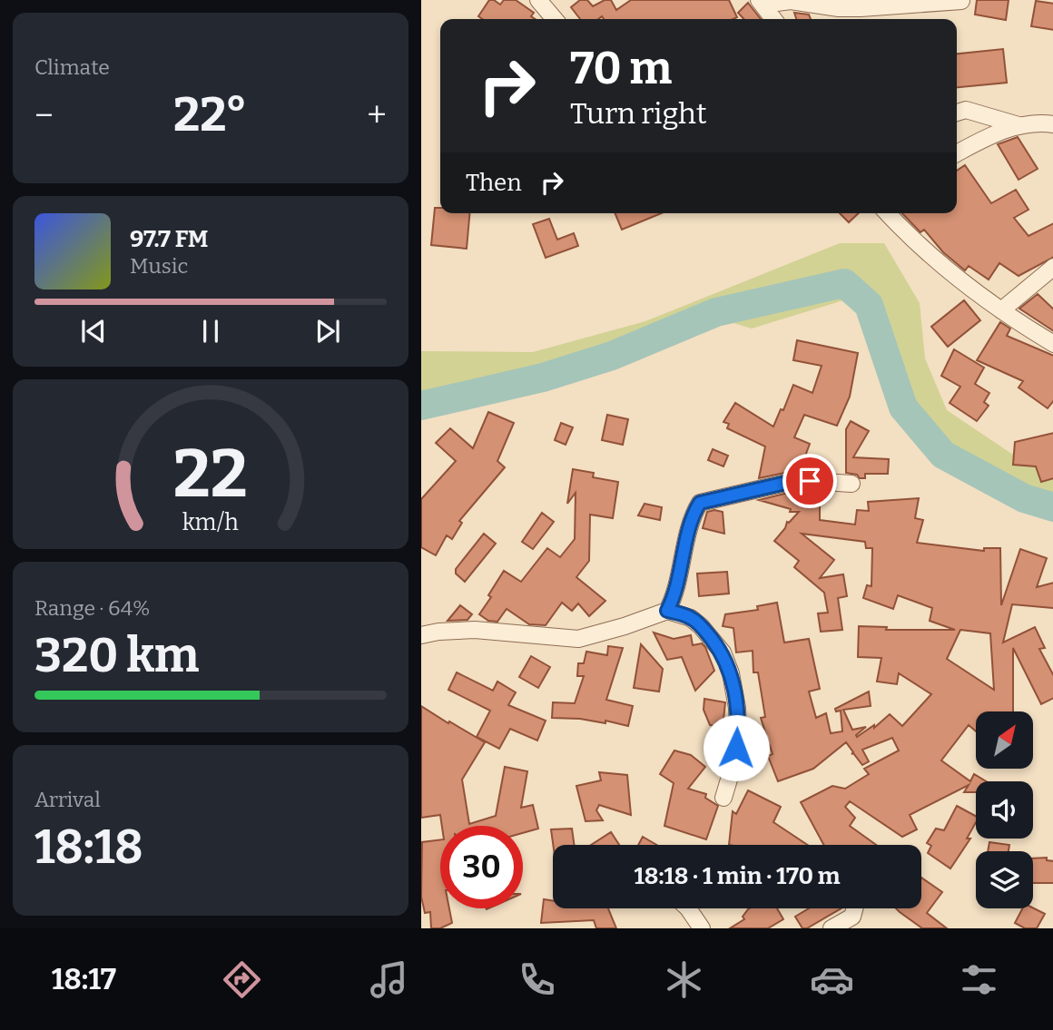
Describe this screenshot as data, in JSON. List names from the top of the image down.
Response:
{
  "north": "top right",
  "page": {
    "tile": [
      "Climate",
      ["Range · 64%", "320 km"],
      ["Arrival", "18:18"]
    ],
    "turn": ["70 m", "Turn right"],
    "heat": ["−", "22°", "+"],
    "then": "Then",
    "song": ["97.7 FM", "Music"],
    "limit": "30",
    "trip": "18:18 · 1 min · 170 m",
    "tabs": "18:17",
    "gauge": ["22", "km/h"]
  }
}
